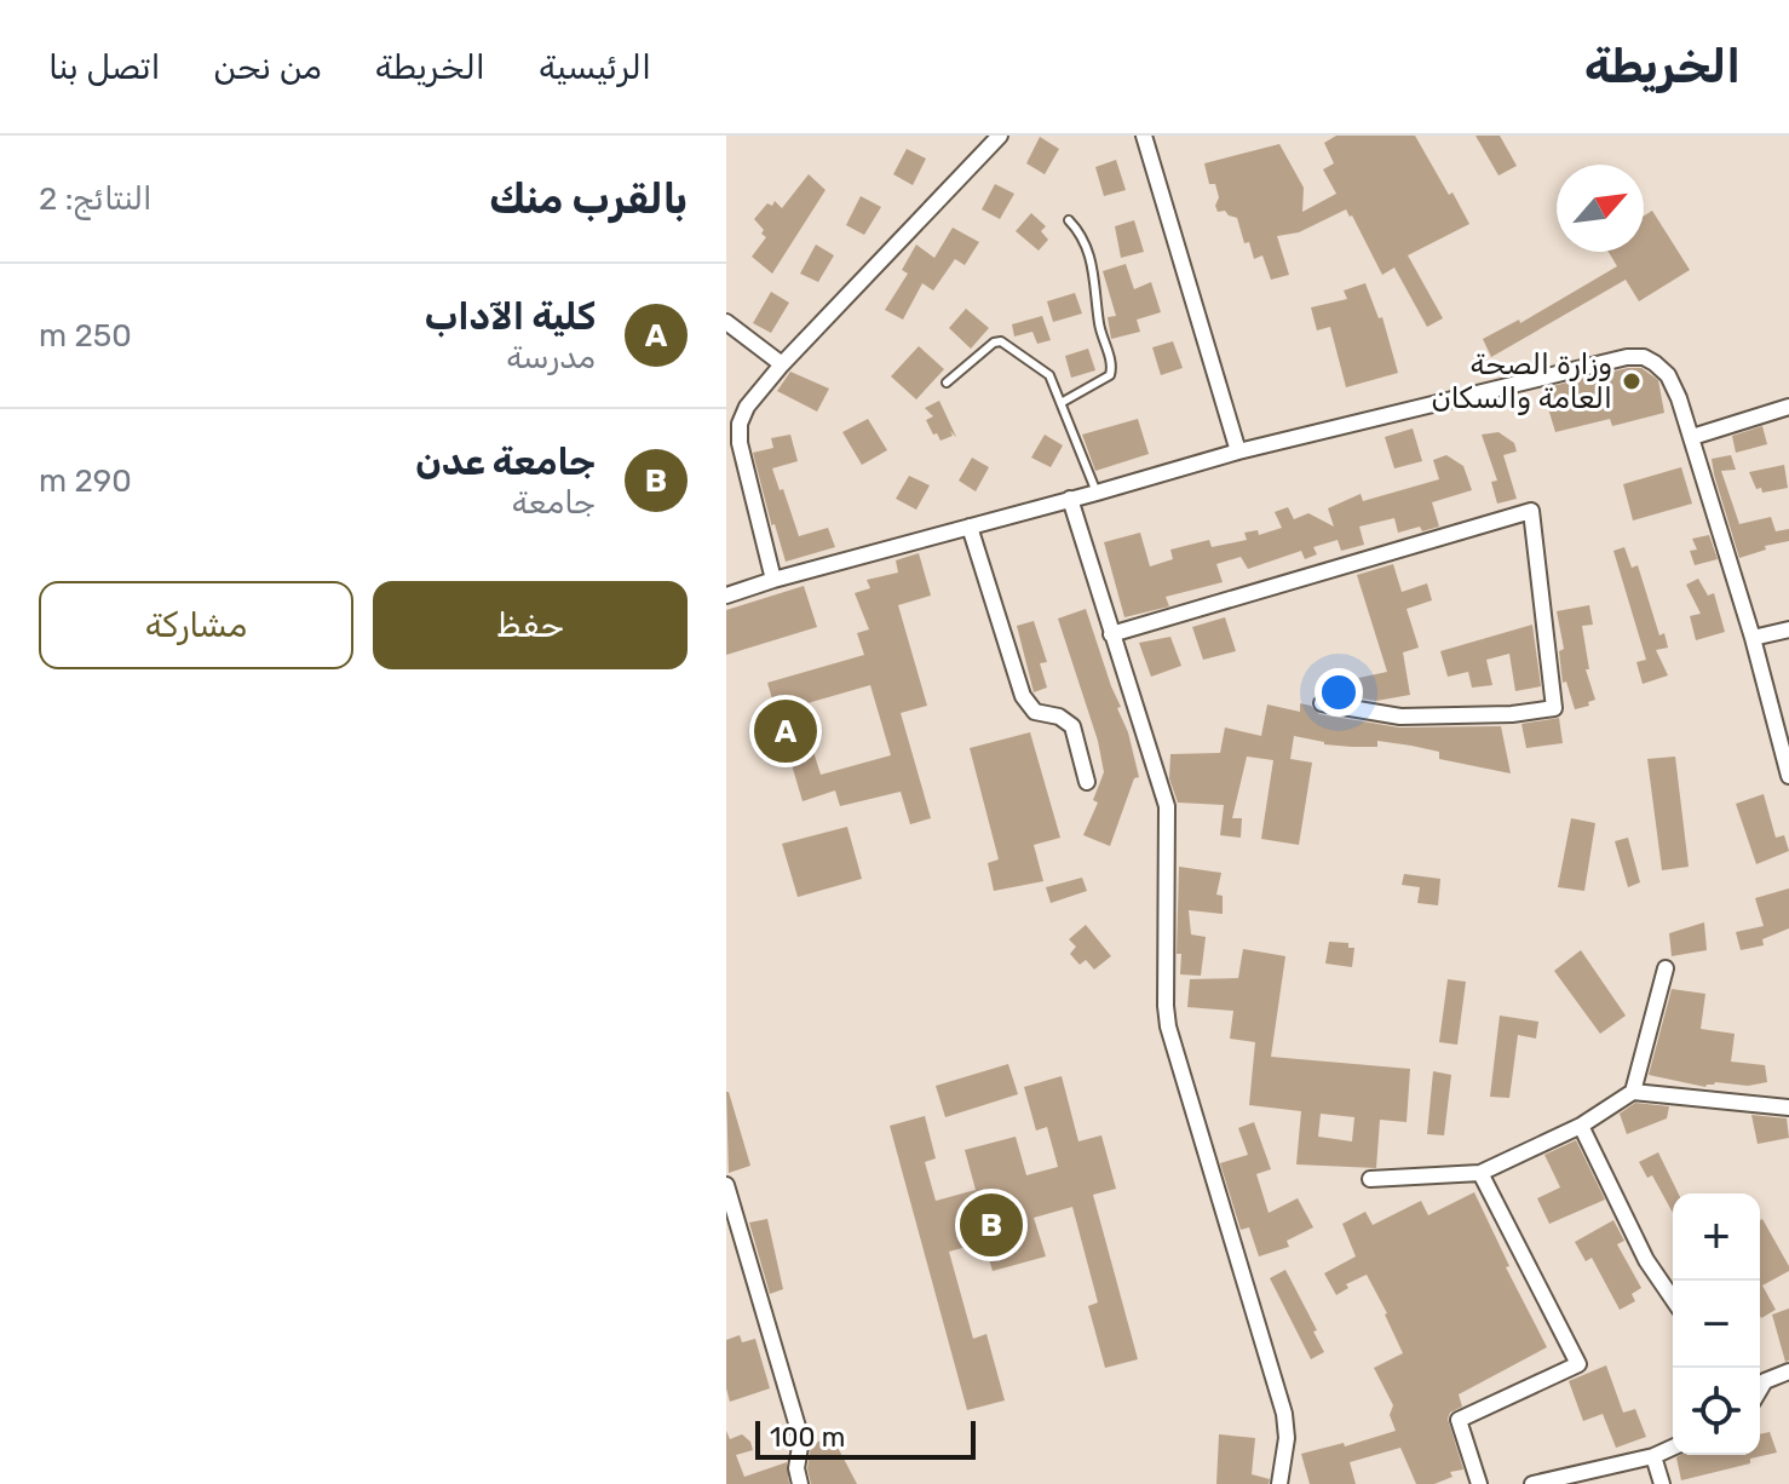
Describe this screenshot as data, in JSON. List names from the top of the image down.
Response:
{
  "places": ["وزارة الصحة العامة والسكان"],
  "scale_bar": "100 m",
  "north": "top right",
  "page": {
    "header": "الخريطة",
    "nav": [
      "الرئيسية",
      "الخريطة",
      "من نحن",
      "اتصل بنا"
    ],
    "heading": ["بالقرب منك", "النتائج: 2"],
    "list": [
      {
        "mark": "A",
        "name": "كلية الآداب",
        "note": "مدرسة",
        "value": "250 m"
      },
      {
        "mark": "B",
        "name": "جامعة عدن",
        "note": "جامعة",
        "value": "290 m"
      }
    ],
    "buttons": ["حفظ", "مشاركة"],
    "pins": ["A", "B"],
    "map_buttons": ["+", "−"],
    "scale": "100 m"
  }
}
